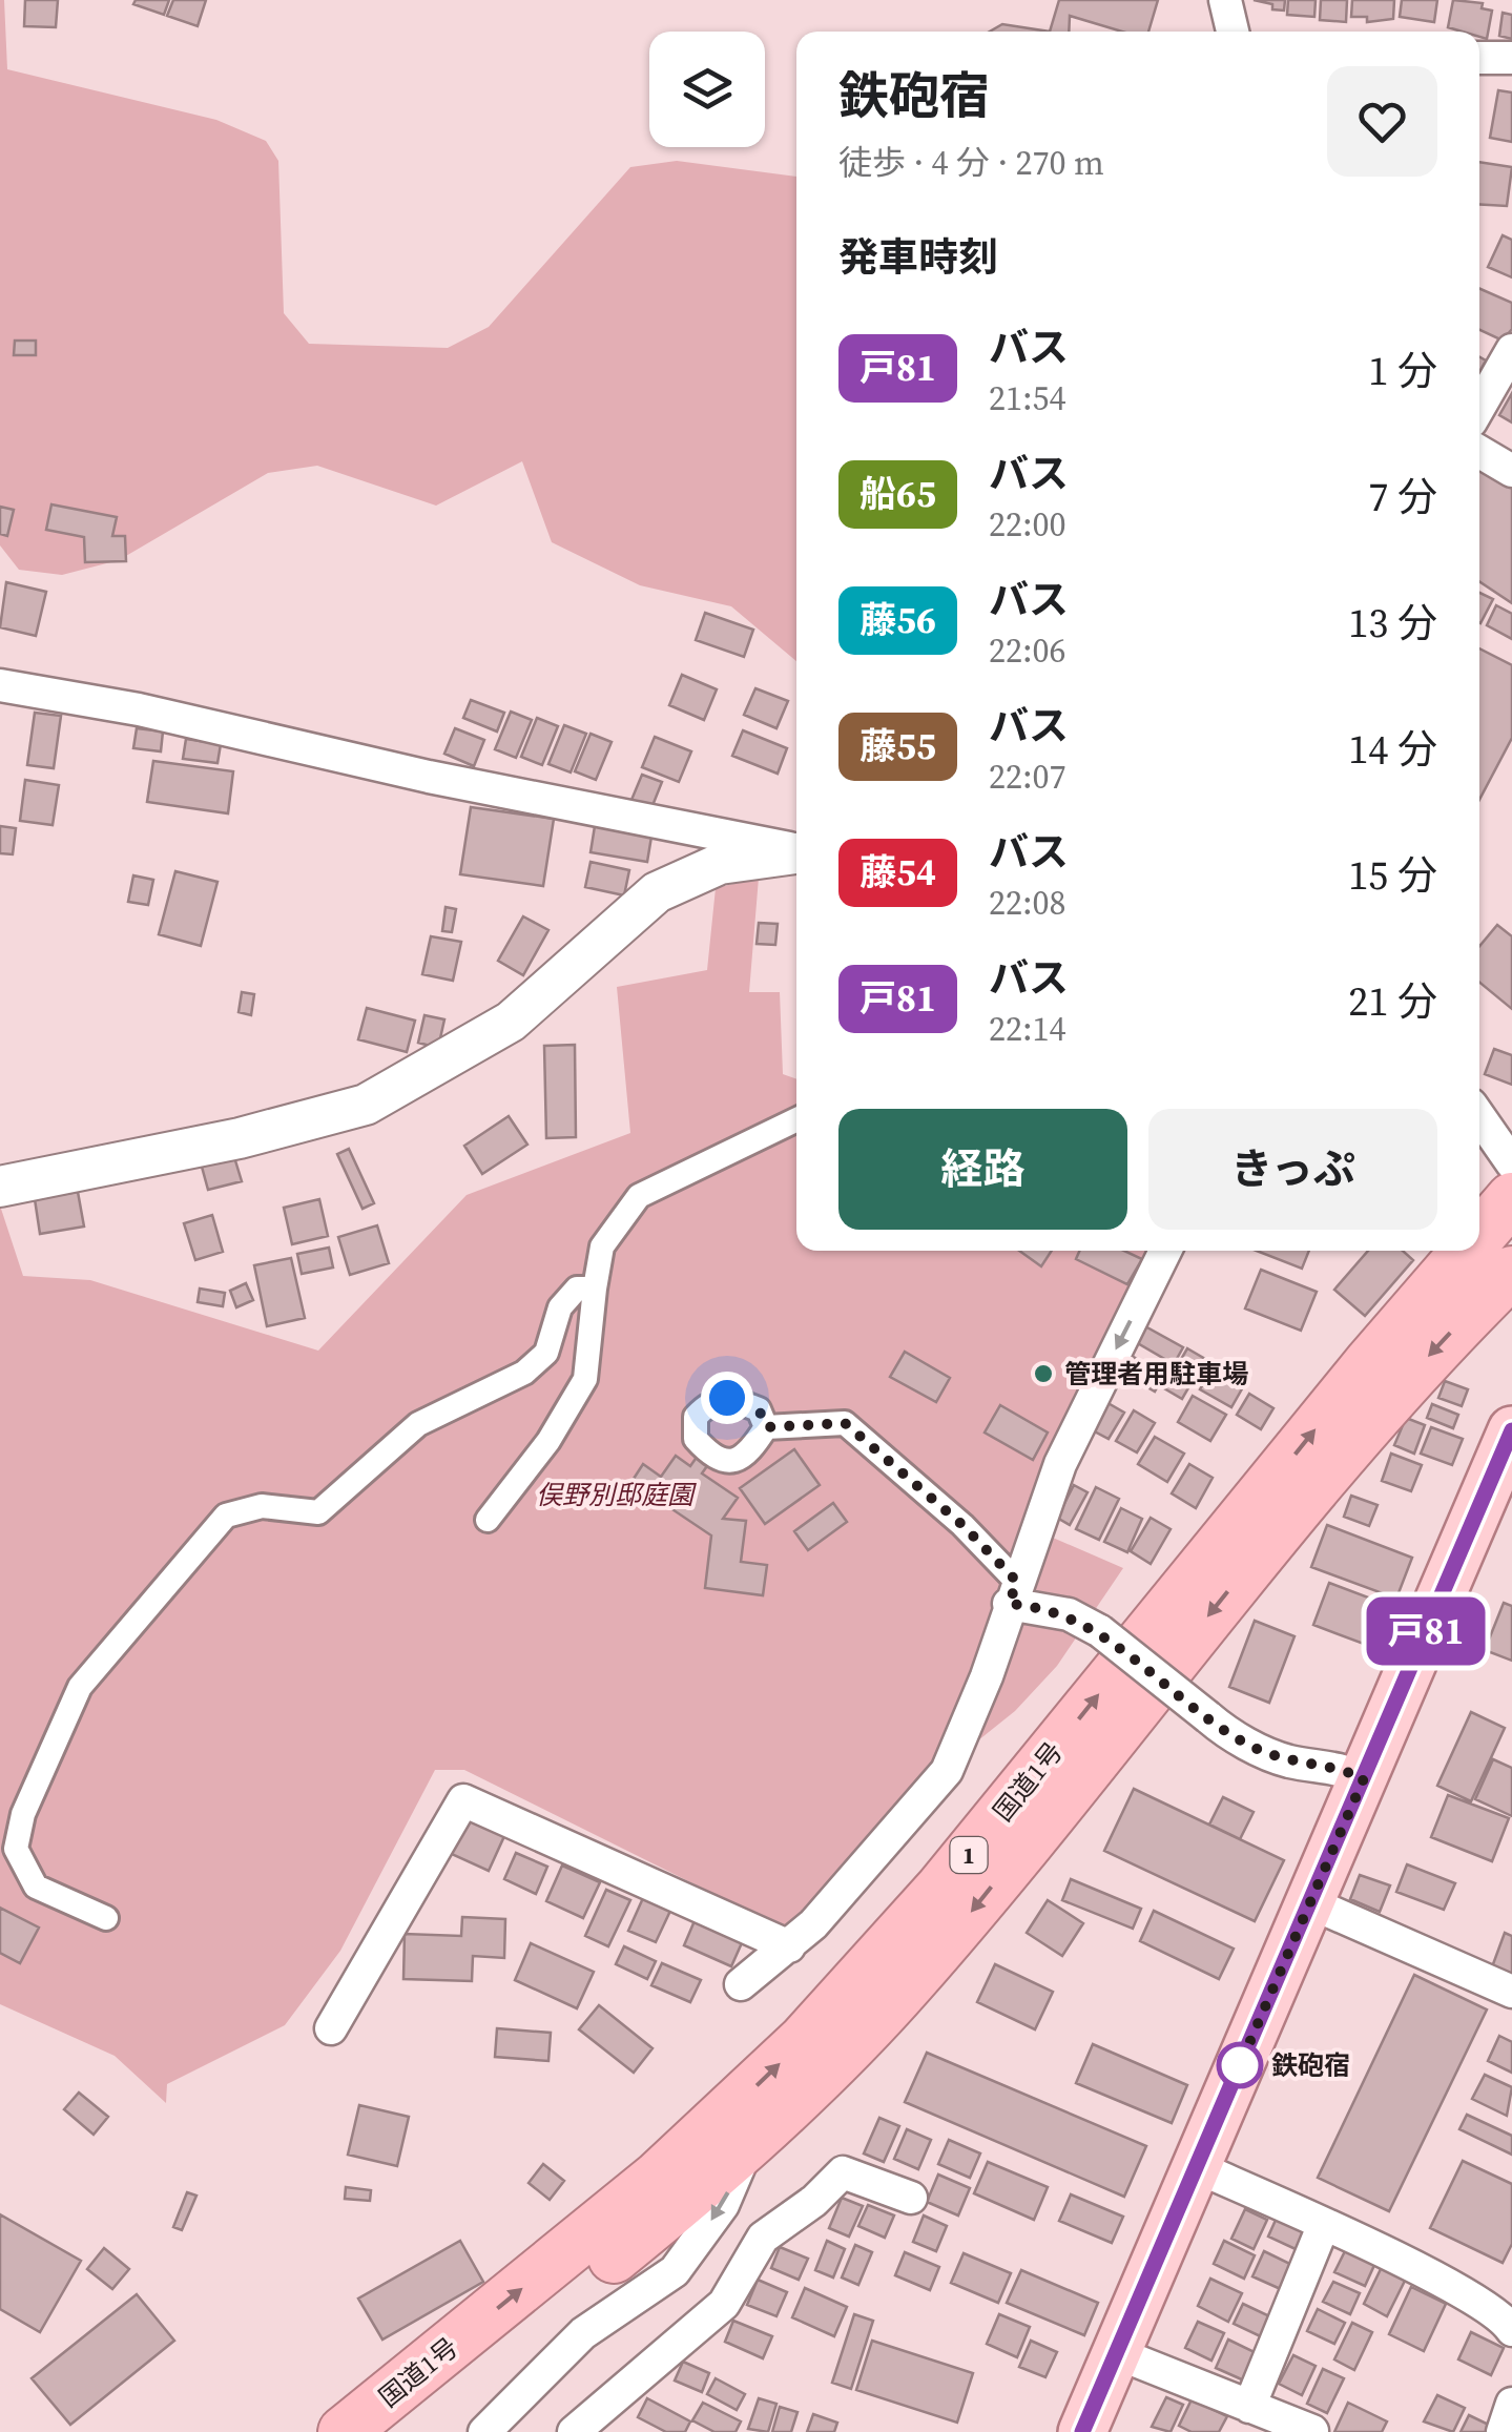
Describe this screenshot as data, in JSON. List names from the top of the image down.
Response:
{
  "streets": {
    "highway": ["国道1号", "1"]
  },
  "parks": ["俣野別邸庭園"],
  "places": ["管理者用駐車場", "鉄砲宿"],
  "lines": ["bus line 戸81"],
  "page": {
    "on_map": "戸81",
    "heading": [
      ["鉄砲宿", "徒歩 · 4 分 · 270 m"],
      "発車時刻"
    ],
    "list": [
      {
        "mark": "戸81",
        "name": "バス",
        "note": "21:54",
        "value": "1 分"
      },
      {
        "mark": "船65",
        "name": "バス",
        "note": "22:00",
        "value": "7 分"
      },
      {
        "mark": "藤56",
        "name": "バス",
        "note": "22:06",
        "value": "13 分"
      },
      {
        "mark": "藤55",
        "name": "バス",
        "note": "22:07",
        "value": "14 分"
      },
      {
        "mark": "藤54",
        "name": "バス",
        "note": "22:08",
        "value": "15 分"
      },
      {
        "mark": "戸81",
        "name": "バス",
        "note": "22:14",
        "value": "21 分"
      }
    ],
    "buttons": ["経路", "きっぷ"]
  }
}
